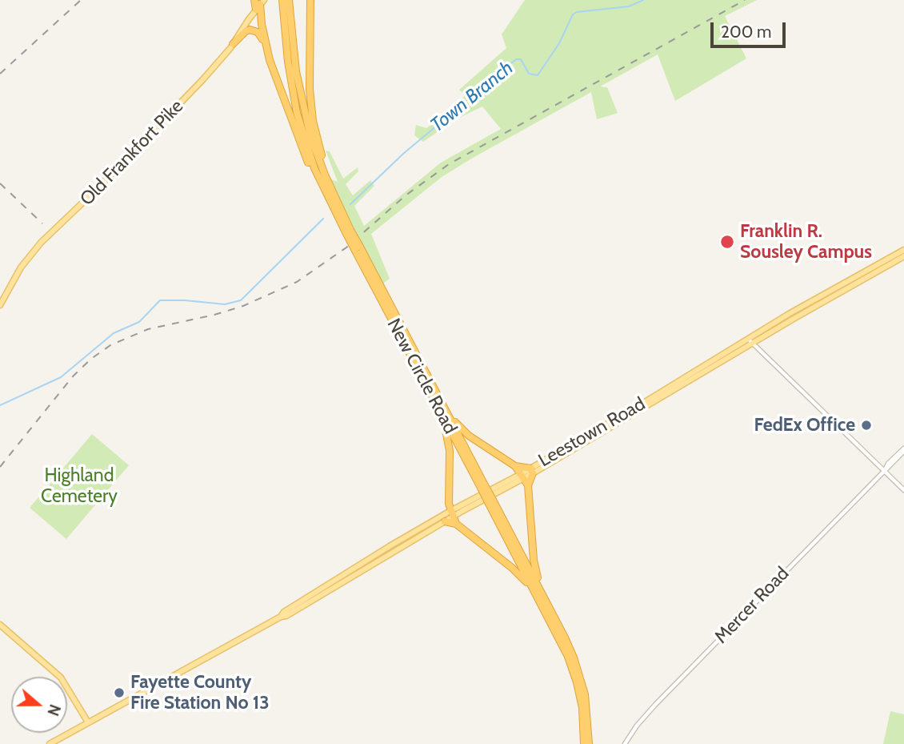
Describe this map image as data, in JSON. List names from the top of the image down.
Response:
{
  "streets": {
    "highway": ["New Circle Road"],
    "main road": ["Old Frankfort Pike", "Leestown Road"],
    "street": ["Mercer Road"]
  },
  "water": ["Town Branch"],
  "parks": ["Highland Cemetery"],
  "places": ["Franklin R. Sousley Campus", "FedEx Office", "Fayette County Fire Station No 13"],
  "scale_bar": "200 m",
  "north": "right"
}
